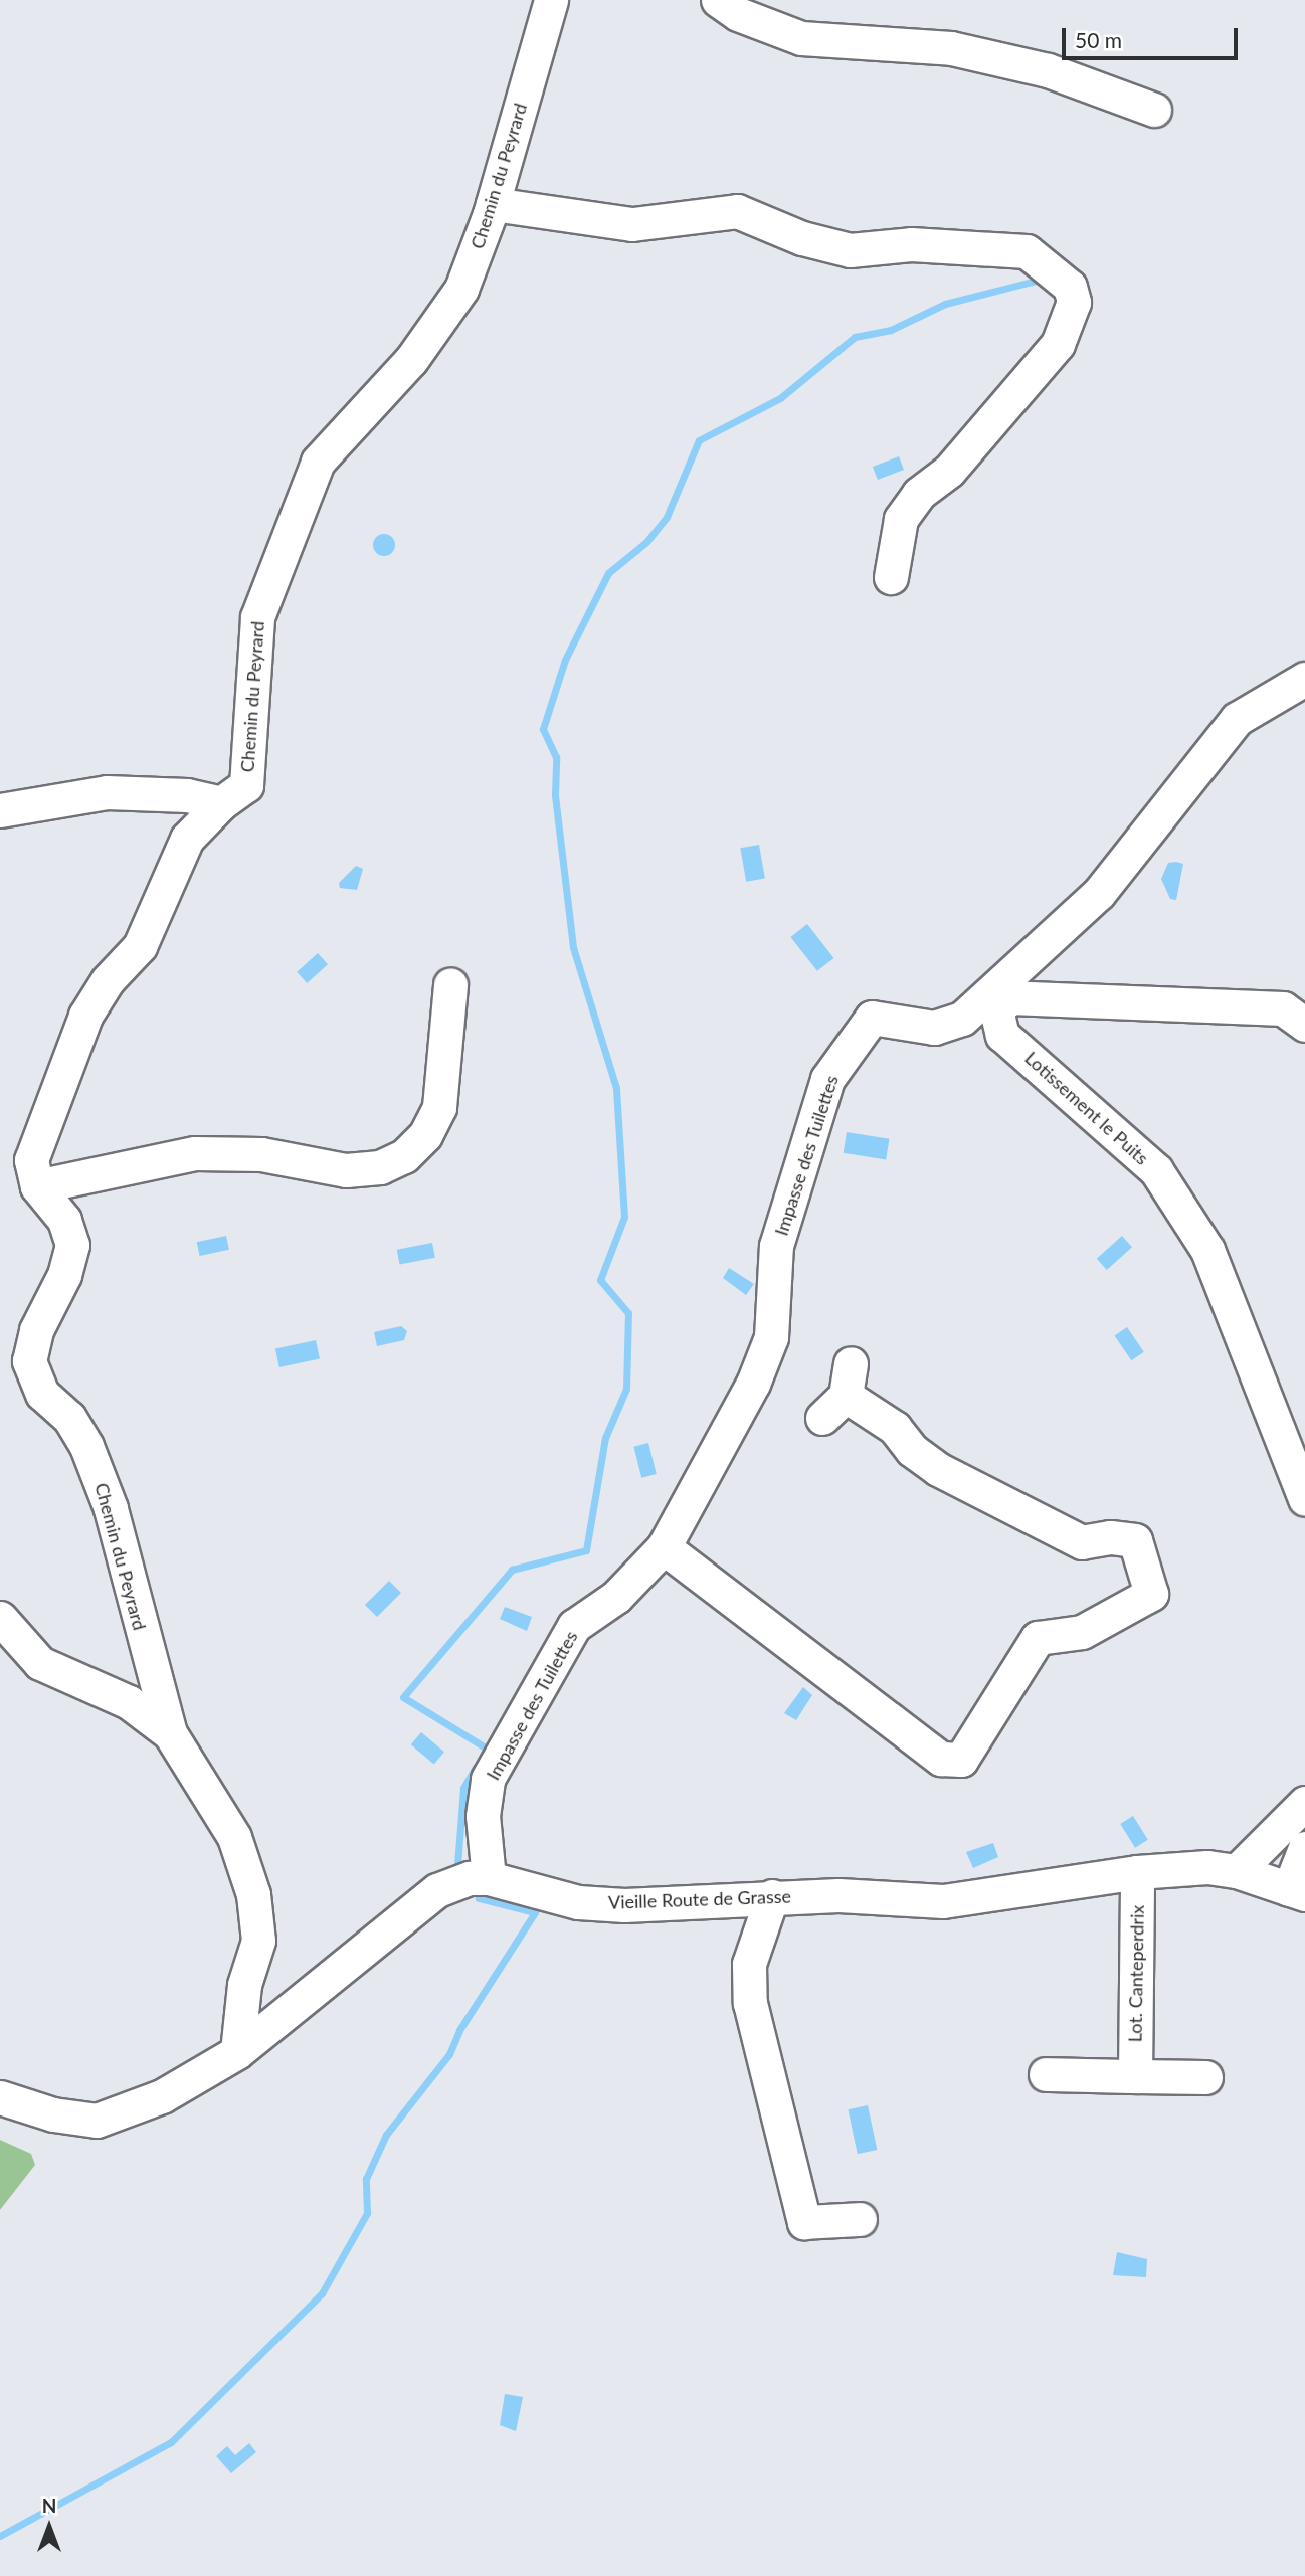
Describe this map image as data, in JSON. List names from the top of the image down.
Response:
{
  "streets": {
    "street": [
      "Chemin du Peyrard",
      "Lotissement le Puits",
      "Impasse des Tuilettes",
      "Vieille Route de Grasse",
      "Lot. Canteperdrix"
    ]
  },
  "crossings": [
    ["Impasse des Tuilettes", "Vieille Route de Grasse"],
    ["Vieille Route de Grasse", "Lot. Canteperdrix"]
  ],
  "scale_bar": "50 m",
  "north": "top"
}
